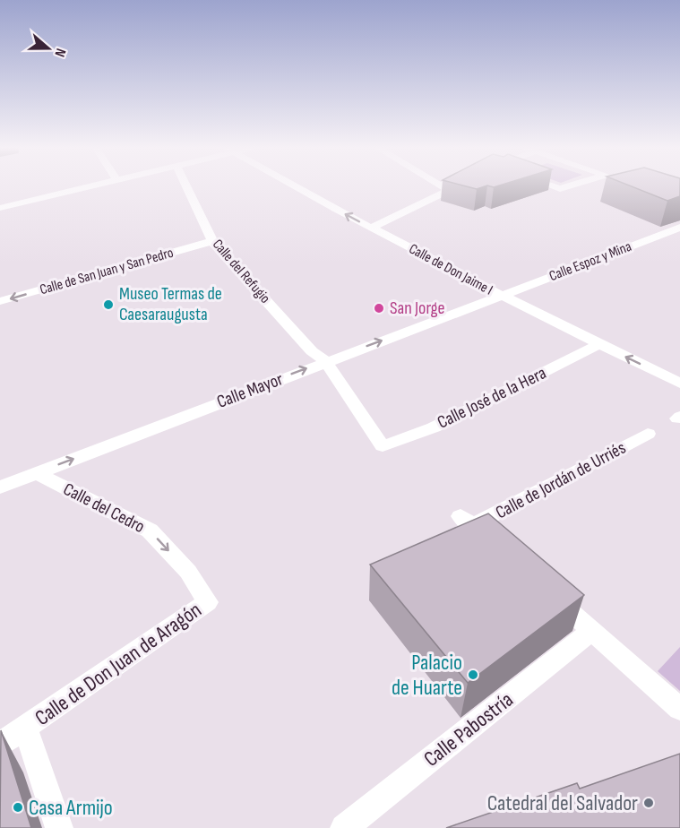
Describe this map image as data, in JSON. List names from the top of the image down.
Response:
{
  "streets": {
    "street": [
      "Calle Espoz y Mina",
      "Calle de Don Jaime I",
      "Calle de San Juan y San Pedro",
      "Calle del Refugio",
      "Calle Mayor",
      "Calle José de la Hera",
      "Calle de Jordán de Urriés",
      "Calle del Cedro",
      "Calle de Don Juan de Aragón",
      "Calle Pabostría"
    ]
  },
  "crossings": [
    ["Calle Espoz y Mina", "Calle de Don Jaime I"],
    ["Calle Espoz y Mina", "Calle Mayor"],
    ["Calle de Don Jaime I", "Calle Mayor"],
    ["Calle de Don Jaime I", "Calle José de la Hera"],
    ["Calle de San Juan y San Pedro", "Calle del Refugio"],
    ["Calle del Refugio", "Calle Mayor"],
    ["Calle del Refugio", "Calle José de la Hera"],
    ["Calle Mayor", "Calle del Cedro"],
    ["Calle del Cedro", "Calle de Don Juan de Aragón"]
  ],
  "one_way": ["Calle de Don Jaime I", "Calle Mayor", "Calle del Cedro"],
  "places": [
    "Museo Termas de Caesaraugusta",
    "San Jorge",
    "Palacio de Huarte",
    "Catedral del Salvador",
    "Casa Armijo"
  ],
  "north": "right"
}
